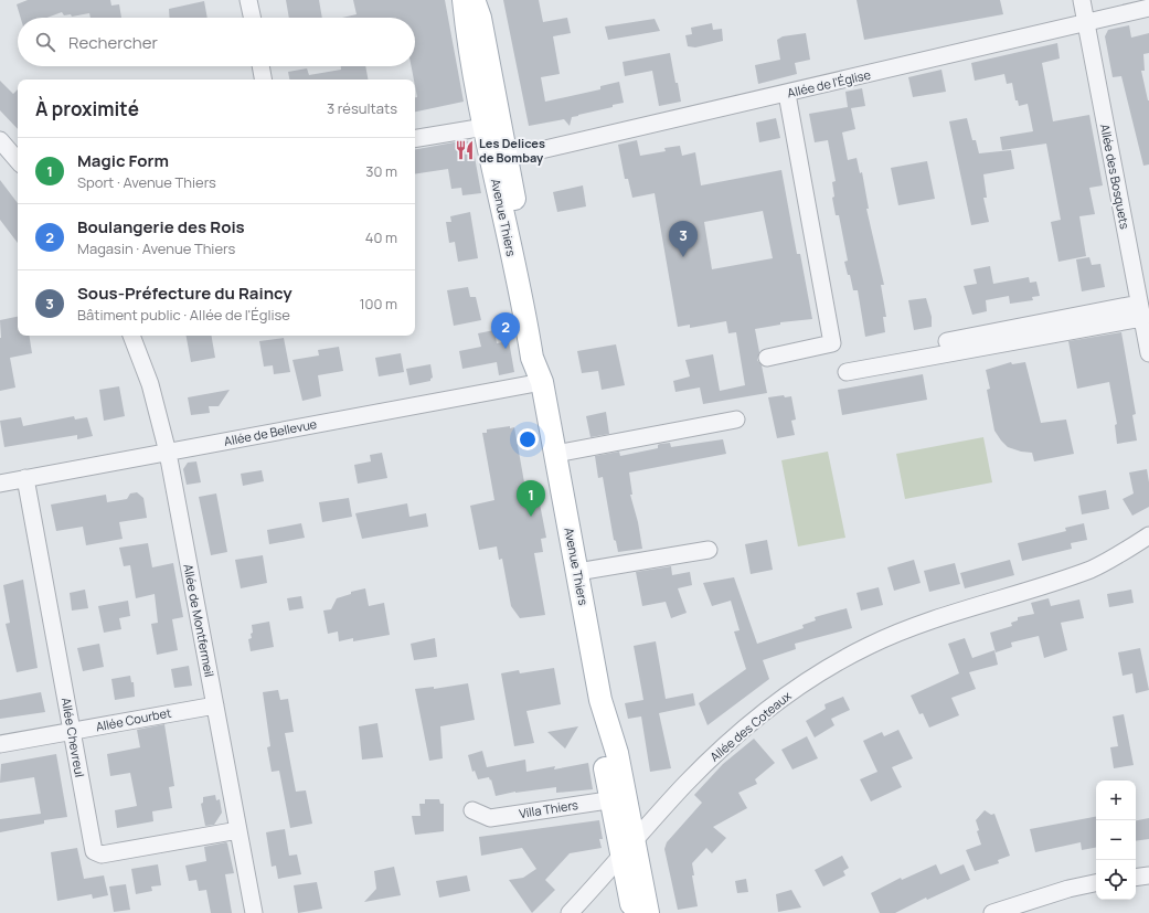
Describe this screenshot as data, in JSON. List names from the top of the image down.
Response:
{
  "streets": {
    "main road": ["Avenue Thiers"],
    "street": [
      "Allée de l'Église",
      "Allée des Bosquets",
      "Allée de Bellevue",
      "Allée de Montfermeil",
      "Allée Courbet",
      "Allée des Coteaux",
      "Allée Chevreul",
      "Villa Thiers"
    ]
  },
  "crossings": [
    ["Allée de l'Église", "Allée des Bosquets"],
    ["Allée de l'Église", "Avenue Thiers"],
    ["Avenue Thiers", "Allée de Bellevue"],
    ["Avenue Thiers", "Allée des Coteaux"],
    ["Avenue Thiers", "Villa Thiers"],
    ["Allée de Bellevue", "Allée de Montfermeil"],
    ["Allée de Bellevue", "Allée Chevreul"],
    ["Allée de Montfermeil", "Allée Courbet"],
    ["Allée de Montfermeil", "Allée Chevreul"],
    ["Allée Courbet", "Allée Chevreul"]
  ],
  "places": {
    "restaurant": ["Les Delices de Bombay"]
  },
  "page": {
    "search": "Rechercher",
    "heading": ["À proximité", "3 résultats"],
    "list": [
      {
        "mark": "1",
        "name": "Magic Form",
        "note": "Sport · Avenue Thiers",
        "value": "30 m"
      },
      {
        "mark": "2",
        "name": "Boulangerie des Rois",
        "note": "Magasin · Avenue Thiers",
        "value": "40 m"
      },
      {
        "mark": "3",
        "name": "Sous-Préfecture du Raincy",
        "note": "Bâtiment public · Allée de l'Église",
        "value": "100 m"
      }
    ],
    "pins": ["3", "2", "1"],
    "map_buttons": ["+", "−"]
  }
}
